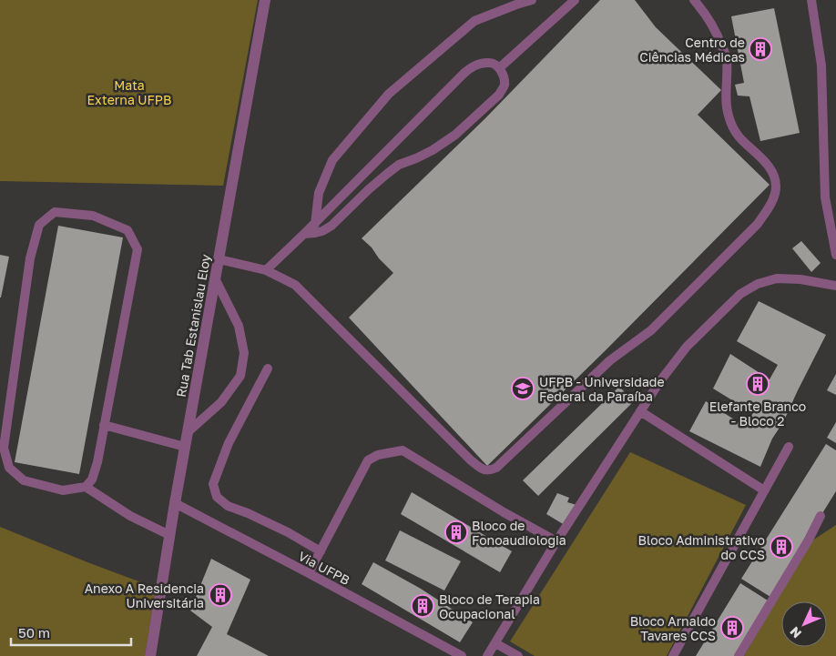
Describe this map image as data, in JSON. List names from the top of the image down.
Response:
{
  "streets": {
    "street": ["Rua Tab Estanislau Eloy"],
    "lane": ["Via UFPB"]
  },
  "crossings": [
    ["Rua Tab Estanislau Eloy", "Via UFPB"]
  ],
  "parks": ["Mata Externa UFPB"],
  "places": {
    "building": [
      "Centro de Ciências Médicas",
      "Elefante Branco - Bloco 2",
      "Bloco de Fonoaudiologia",
      "Bloco Administrativo do CCS",
      "Anexo A Residencia Universitária",
      "Bloco de Terapia Ocupacional",
      "Bloco Arnaldo Tavares CCS"
    ],
    "school or university": ["UFPB - Universidade Federal da Paraíba"]
  },
  "scale_bar": "50 m",
  "north": "bottom left"
}
